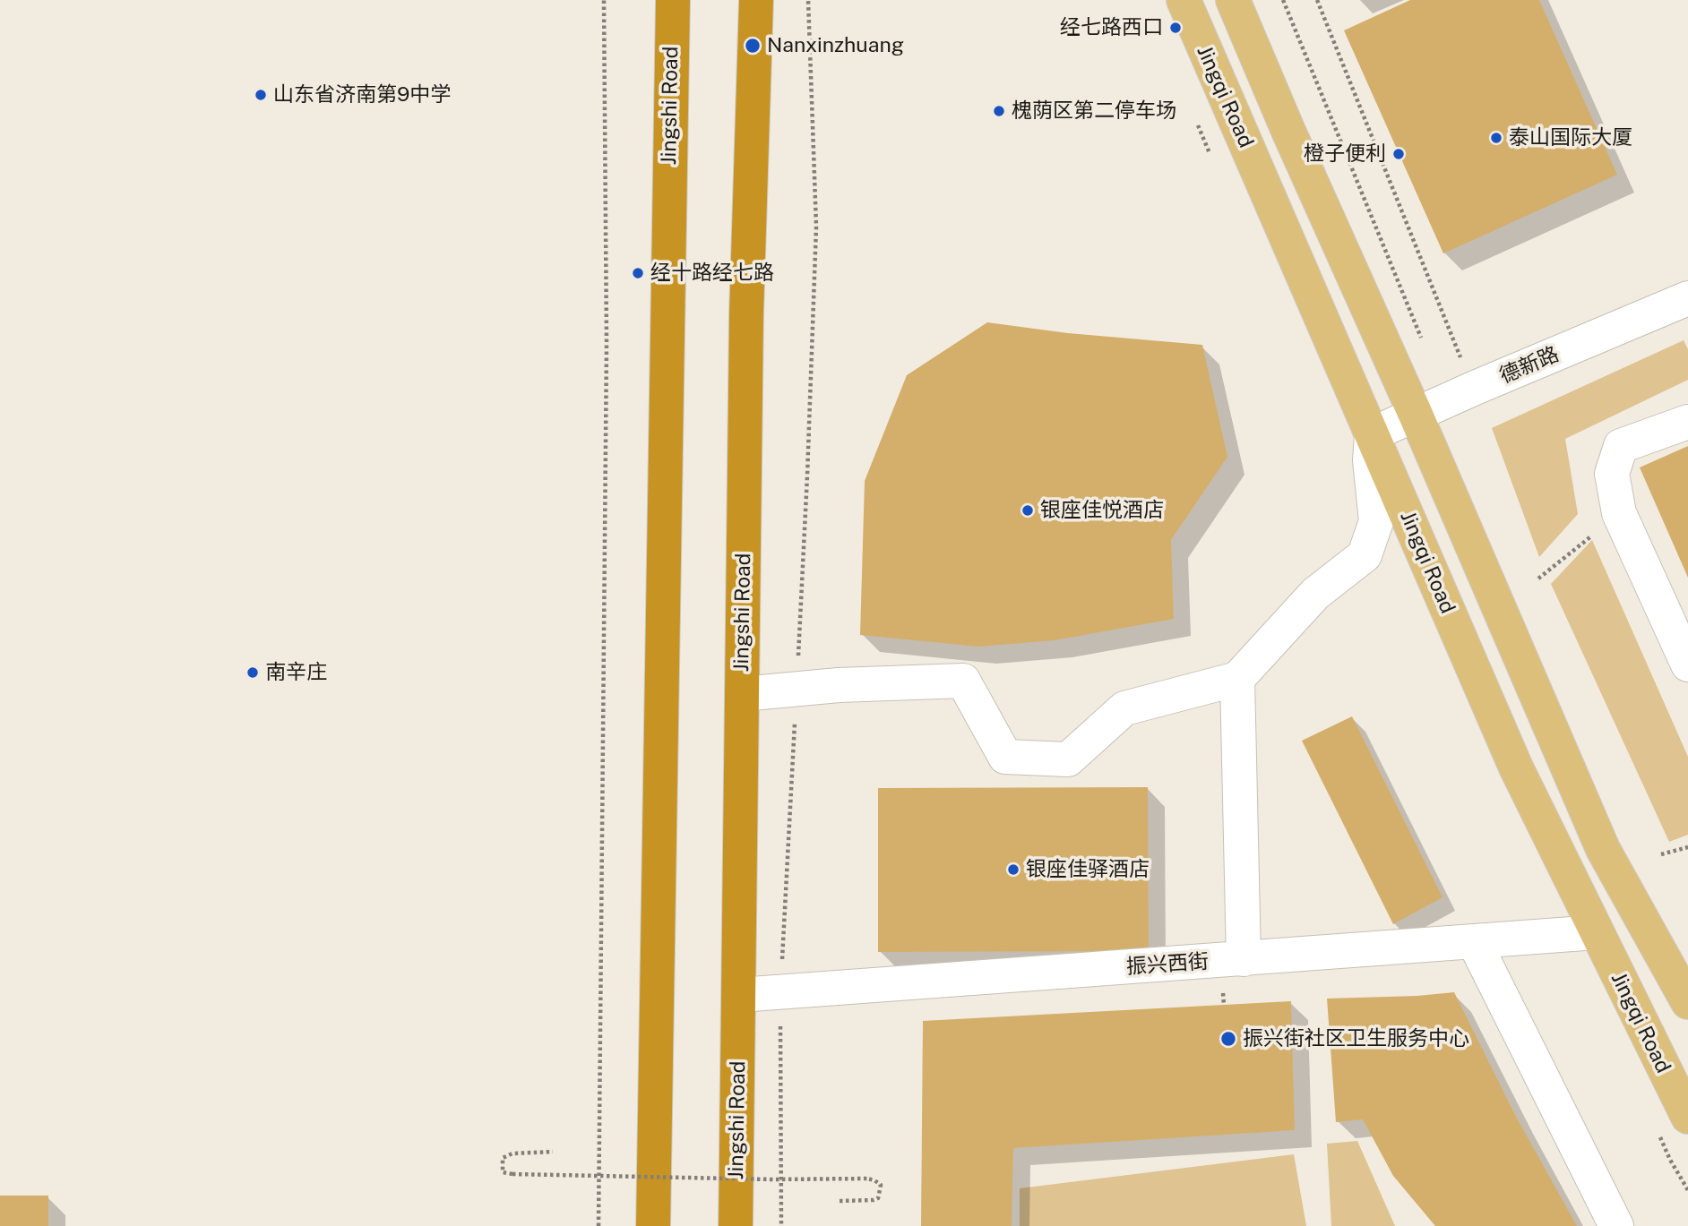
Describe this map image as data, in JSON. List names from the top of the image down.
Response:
{
  "streets": {
    "highway": ["Jingshi Road"],
    "main road": ["Jingqi Road"],
    "street": ["德新路", "振兴西街"]
  },
  "crossings": [
    ["Jingqi Road", "德新路"],
    ["Jingqi Road", "振兴西街"],
    ["Jingshi Road", "振兴西街"]
  ],
  "places": [
    "经七路西口",
    "Nanxinzhuang",
    "山东省济南第9中学",
    "槐荫区第二停车场",
    "泰山国际大厦",
    "橙子便利",
    "经十路经七路",
    "银座佳悦酒店",
    "南辛庄",
    "银座佳驿酒店",
    "振兴街社区卫生服务中心"
  ]
}
